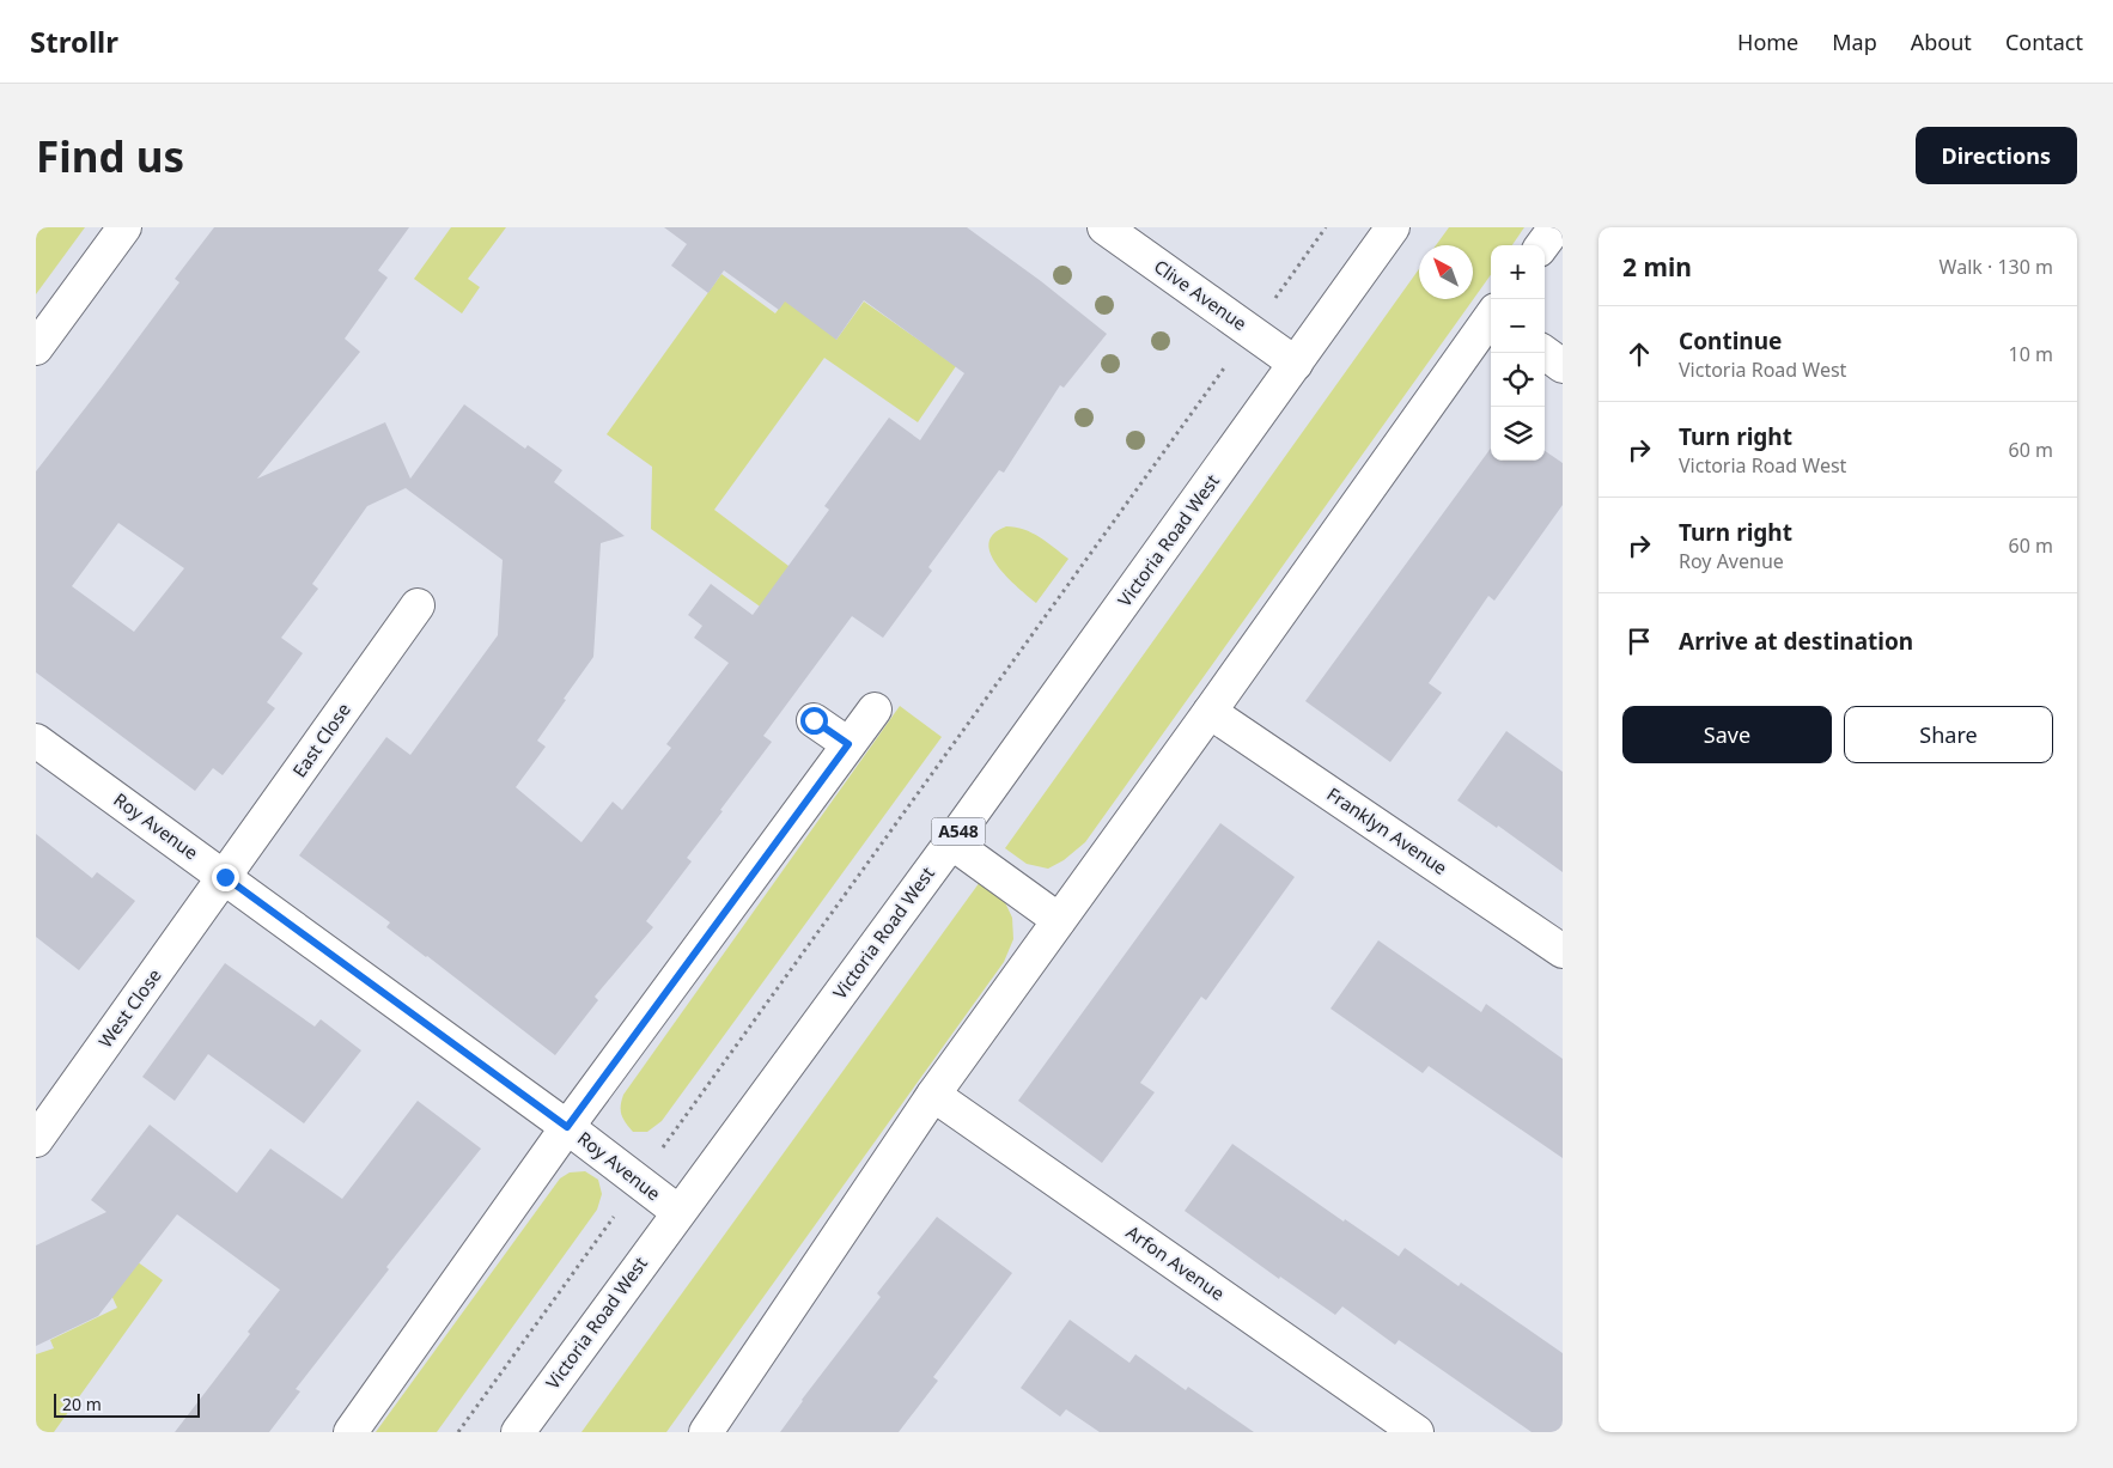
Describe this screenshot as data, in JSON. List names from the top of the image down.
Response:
{
  "streets": {
    "street": [
      "Clive Avenue",
      "Victoria Road West",
      "East Close",
      "Roy Avenue",
      "A548",
      "Franklyn Avenue",
      "West Close",
      "Arfon Avenue"
    ]
  },
  "crossings": [
    ["Clive Avenue", "Victoria Road West"],
    ["Victoria Road West", "Roy Avenue"],
    ["East Close", "Roy Avenue"],
    ["East Close", "West Close"],
    ["Roy Avenue", "West Close"]
  ],
  "scale_bar": "20 m",
  "north": "top left",
  "page": {
    "header": "Strollr",
    "nav": [
      "Home",
      "Map",
      "About",
      "Contact"
    ],
    "buttons": [
      "Directions",
      ["Save", "Share"]
    ],
    "title": "Find us",
    "heading": ["2 min", "Walk · 130 m"],
    "map_buttons": ["+", "−"],
    "list": [
      ["Continue", "Victoria Road West", "10 m"],
      ["Turn right", "Victoria Road West", "60 m"],
      ["Turn right", "Roy Avenue", "60 m"],
      "Arrive at destination"
    ],
    "scale": "20 m"
  }
}
